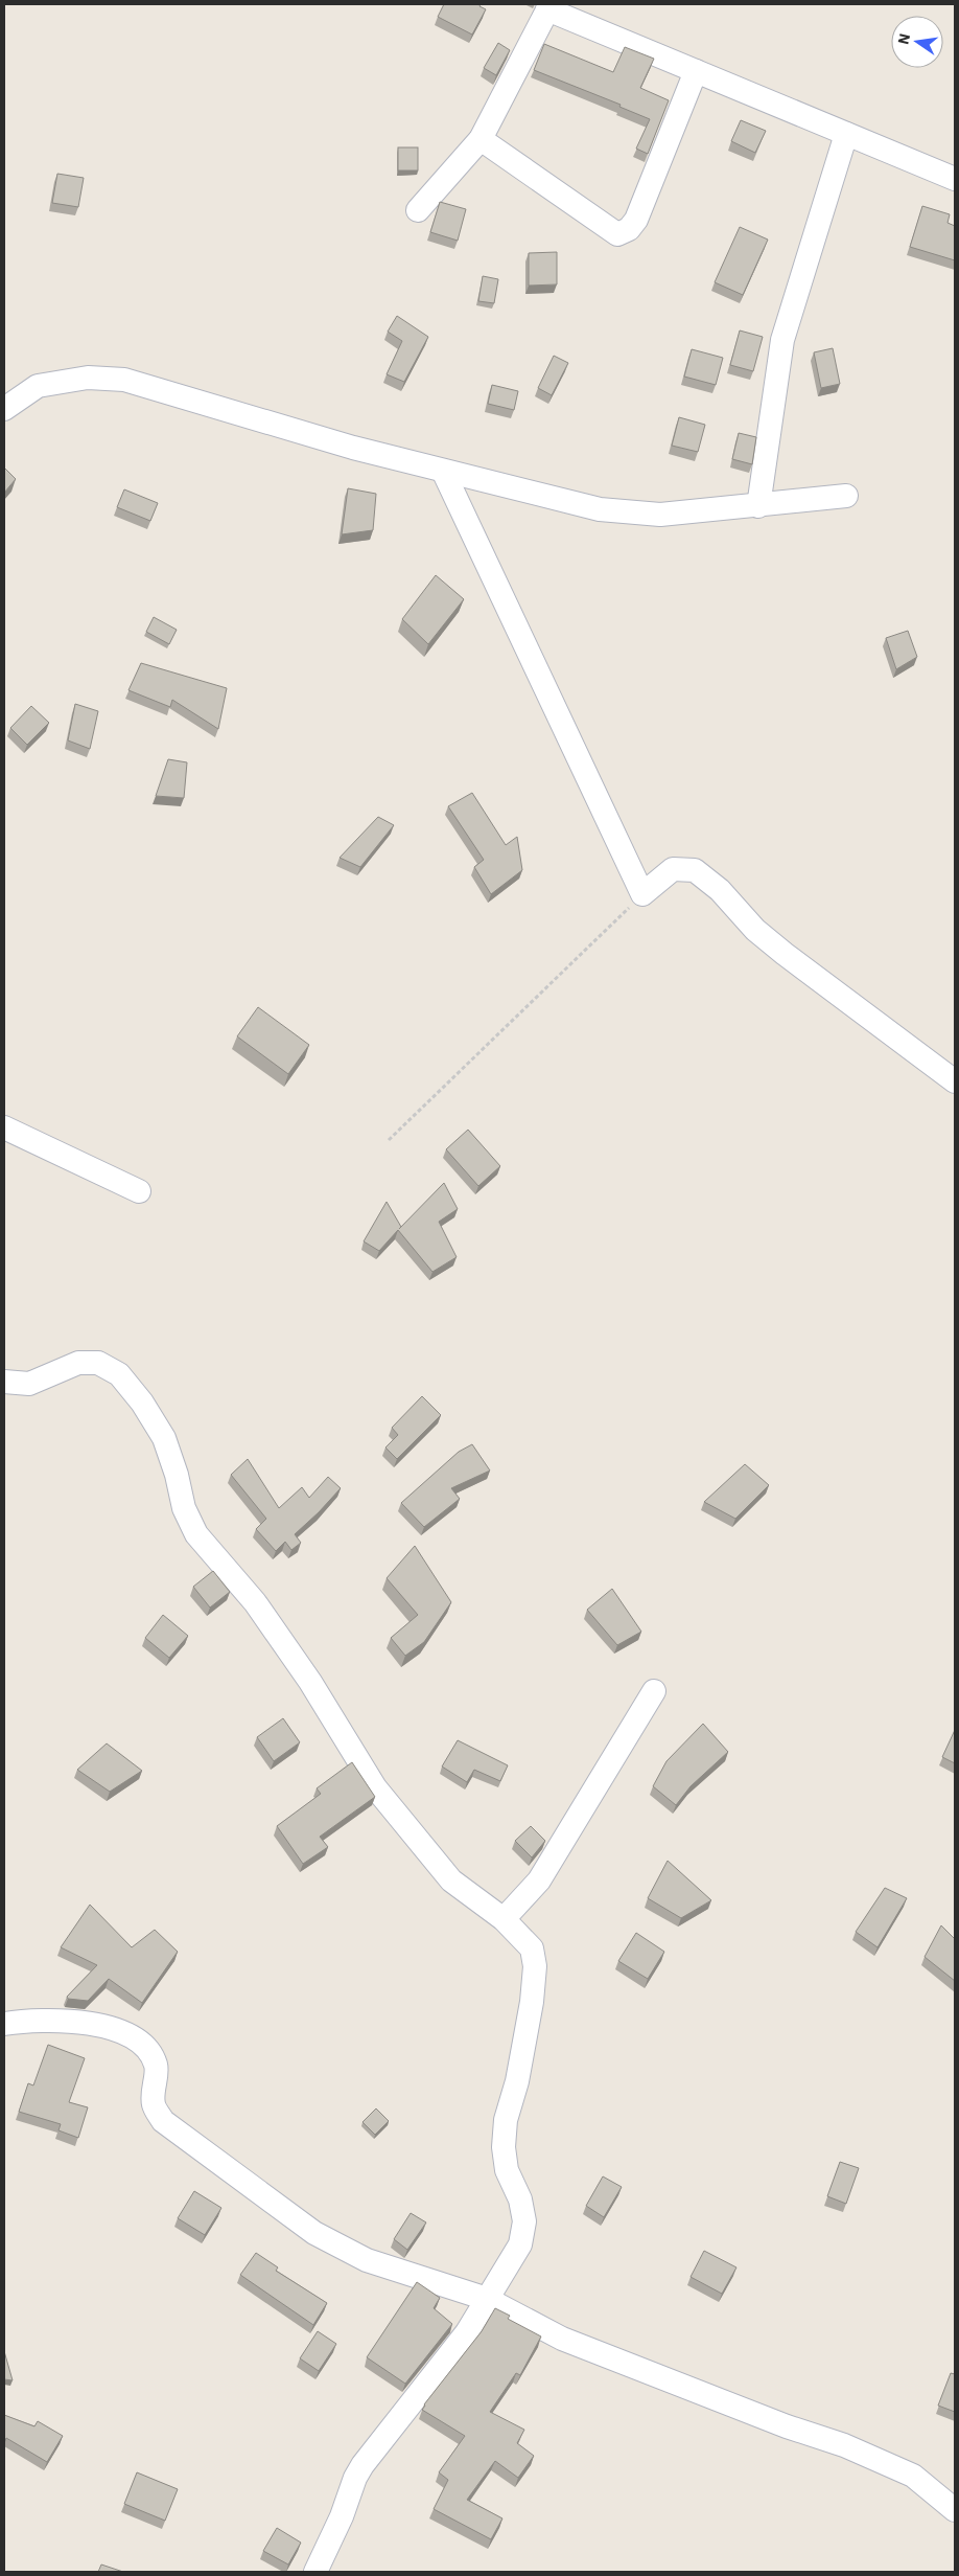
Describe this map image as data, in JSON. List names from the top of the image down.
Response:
{
  "north": "left"
}
